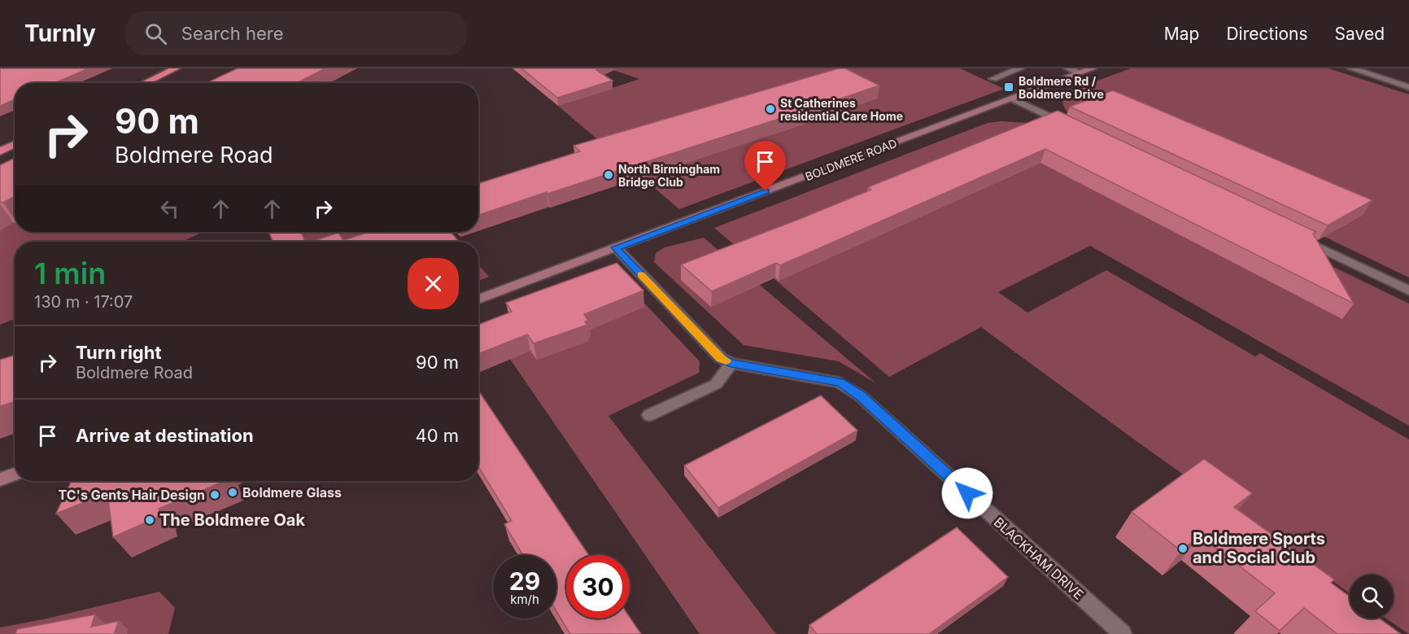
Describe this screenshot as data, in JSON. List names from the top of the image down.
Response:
{
  "streets": {
    "main road": ["BOLDMERE ROAD"],
    "street": ["BLACKHAM DRIVE"]
  },
  "crossings": [
    ["BOLDMERE ROAD", "BLACKHAM DRIVE"]
  ],
  "places": {
    "transit": ["Boldmere Rd / Boldmere Drive"],
    "other": [
      "St Catherines residential Care Home",
      "North Birmingham Bridge Club",
      "Boldmere Glass",
      "TC's Gents Hair Design",
      "The Boldmere Oak",
      "Boldmere Sports and Social Club"
    ]
  },
  "page": {
    "header": "Turnly",
    "search": "Search here",
    "nav": ["Map", "Directions", "Saved"],
    "turn": ["90 m", "Boldmere Road"],
    "heading": ["1 min", "130 m · 17:07"],
    "list": [
      {
        "name": "Turn right",
        "note": "Boldmere Road",
        "value": "90 m"
      },
      {
        "name": "Arrive at destination",
        "value": "40 m"
      }
    ],
    "speed": "29 km/h",
    "limit": "30"
  }
}
